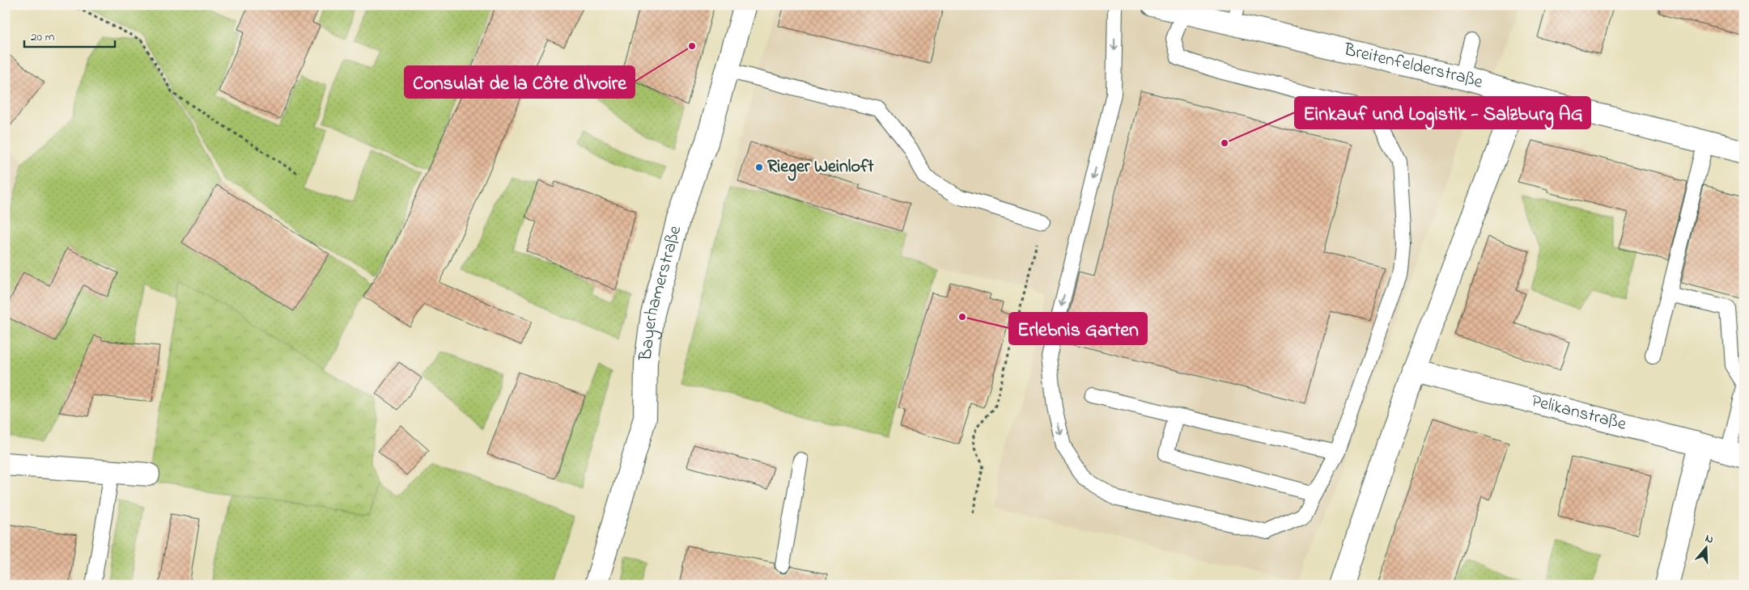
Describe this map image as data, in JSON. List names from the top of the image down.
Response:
{
  "streets": {
    "street": ["Breitenfelderstraße", "Bayerhamerstraße", "Pelikanstraße"]
  },
  "places": [
    "Consulat de la Côte d'Ivoire",
    "Einkauf und Logistik - Salzburg AG",
    "Rieger Weinloft",
    "Erlebnis Garten"
  ],
  "scale_bar": "20 m",
  "north": "top"
}
